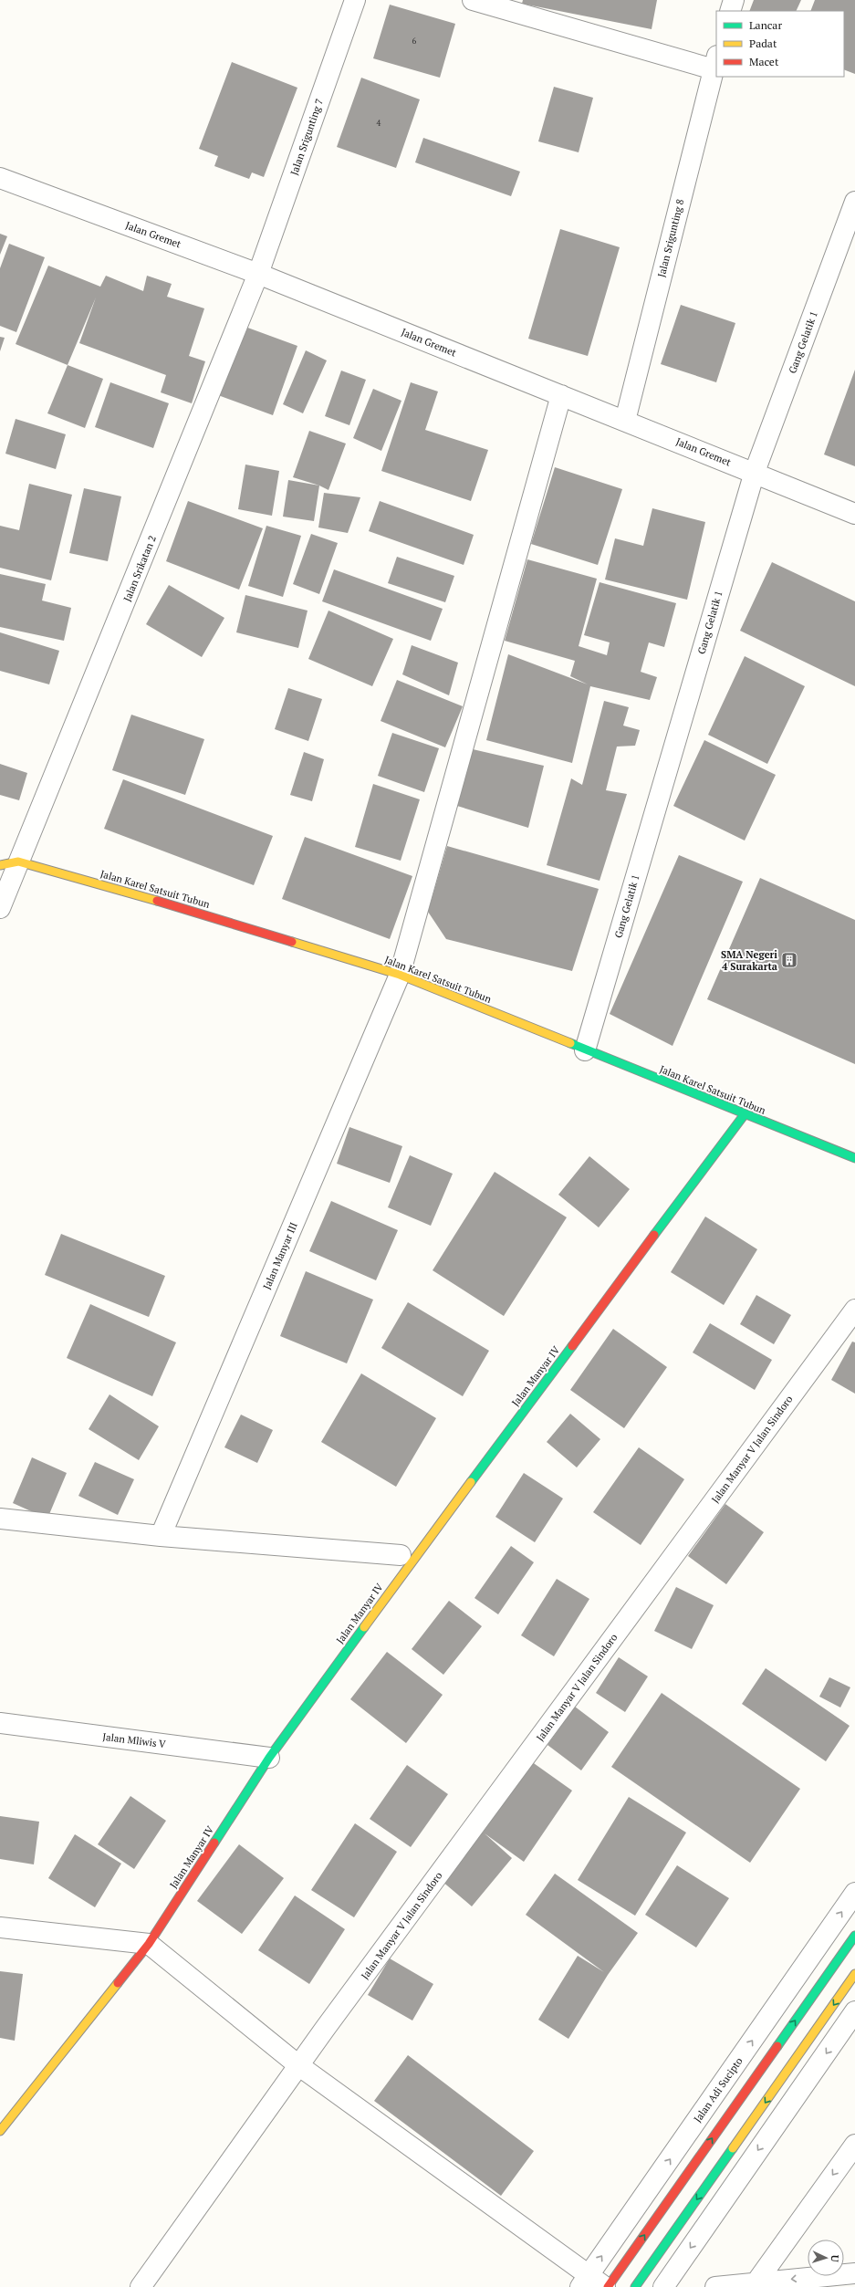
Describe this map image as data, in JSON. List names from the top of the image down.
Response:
{
  "streets": {
    "street": [
      "Jalan Srigunting 7",
      "Jalan Gremet",
      "Jalan Srigunting 8",
      "Gang Gelatik 1",
      "Jalan Srikatan 2",
      "Jalan Karel Satsuit Tubun",
      "Jalan Manyar III",
      "Jalan Manyar IV",
      "Jalan Manyar V Jalan Sindoro",
      "Jalan Mliwis V",
      "Jalan Adi Sucipto"
    ]
  },
  "crossings": [
    ["Jalan Srigunting 7", "Jalan Gremet"],
    ["Jalan Srigunting 7", "Jalan Srikatan 2"],
    ["Jalan Gremet", "Jalan Srigunting 8"],
    ["Jalan Gremet", "Gang Gelatik 1"],
    ["Jalan Gremet", "Jalan Srikatan 2"],
    ["Jalan Gremet", "Jalan Manyar III"],
    ["Gang Gelatik 1", "Jalan Karel Satsuit Tubun"],
    ["Jalan Srikatan 2", "Jalan Karel Satsuit Tubun"],
    ["Jalan Karel Satsuit Tubun", "Jalan Manyar III"],
    ["Jalan Karel Satsuit Tubun", "Jalan Manyar IV"],
    ["Jalan Manyar IV", "Jalan Mliwis V"]
  ],
  "places": {
    "building": ["SMA Negeri 4 Surakarta"]
  },
  "house_numbers": ["6", "4"],
  "legend": ["Lancar", "Padat", "Macet"],
  "north": "right"
}
